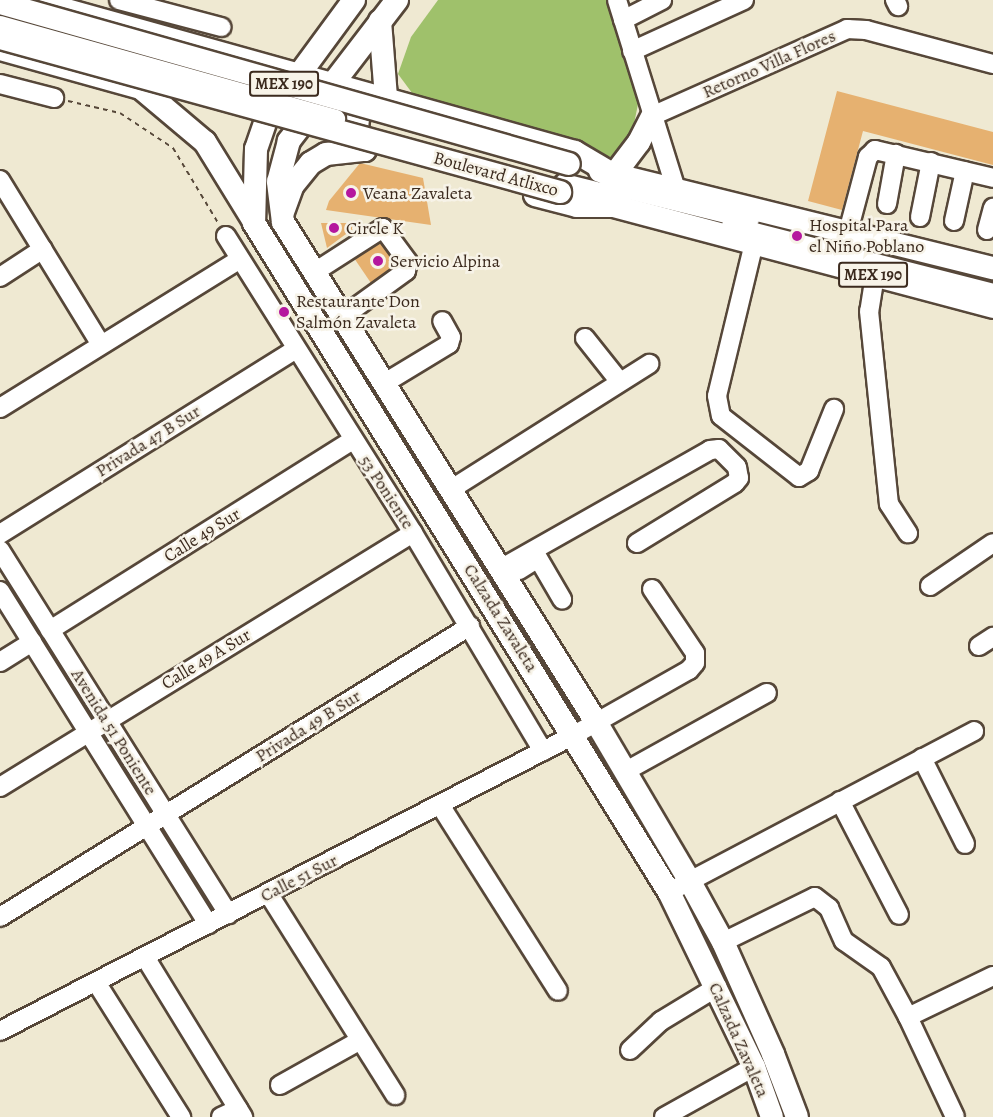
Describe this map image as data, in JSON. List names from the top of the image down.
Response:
{
  "streets": {
    "main road": ["MEX 190", "Boulevard Atlixco", "Calzada Zavaleta"],
    "street": [
      "Retorno Villa Flores",
      "Privada 47 B Sur",
      "53 Poniente",
      "Calle 49 Sur",
      "Calle 49 A Sur",
      "Privada 49 B Sur",
      "Avenida 51 Poniente",
      "Calle 51 Sur"
    ]
  },
  "crossings": [
    ["Privada 47 B Sur", "53 Poniente"],
    ["53 Poniente", "Calle 49 Sur"],
    ["53 Poniente", "Calle 49 A Sur"],
    ["53 Poniente", "Privada 49 B Sur"],
    ["53 Poniente", "Calle 51 Sur"],
    ["Calle 49 Sur", "Avenida 51 Poniente"],
    ["Calzada Zavaleta", "Calle 51 Sur"],
    ["Calle 49 A Sur", "Avenida 51 Poniente"],
    ["Privada 49 B Sur", "Avenida 51 Poniente"],
    ["Avenida 51 Poniente", "Calle 51 Sur"]
  ],
  "places": [
    "Veana Zavaleta",
    "Circle K",
    "Hospital Para el Niño Poblano",
    "Servicio Alpina",
    "Restaurante Don Salmón Zavaleta"
  ]
}
